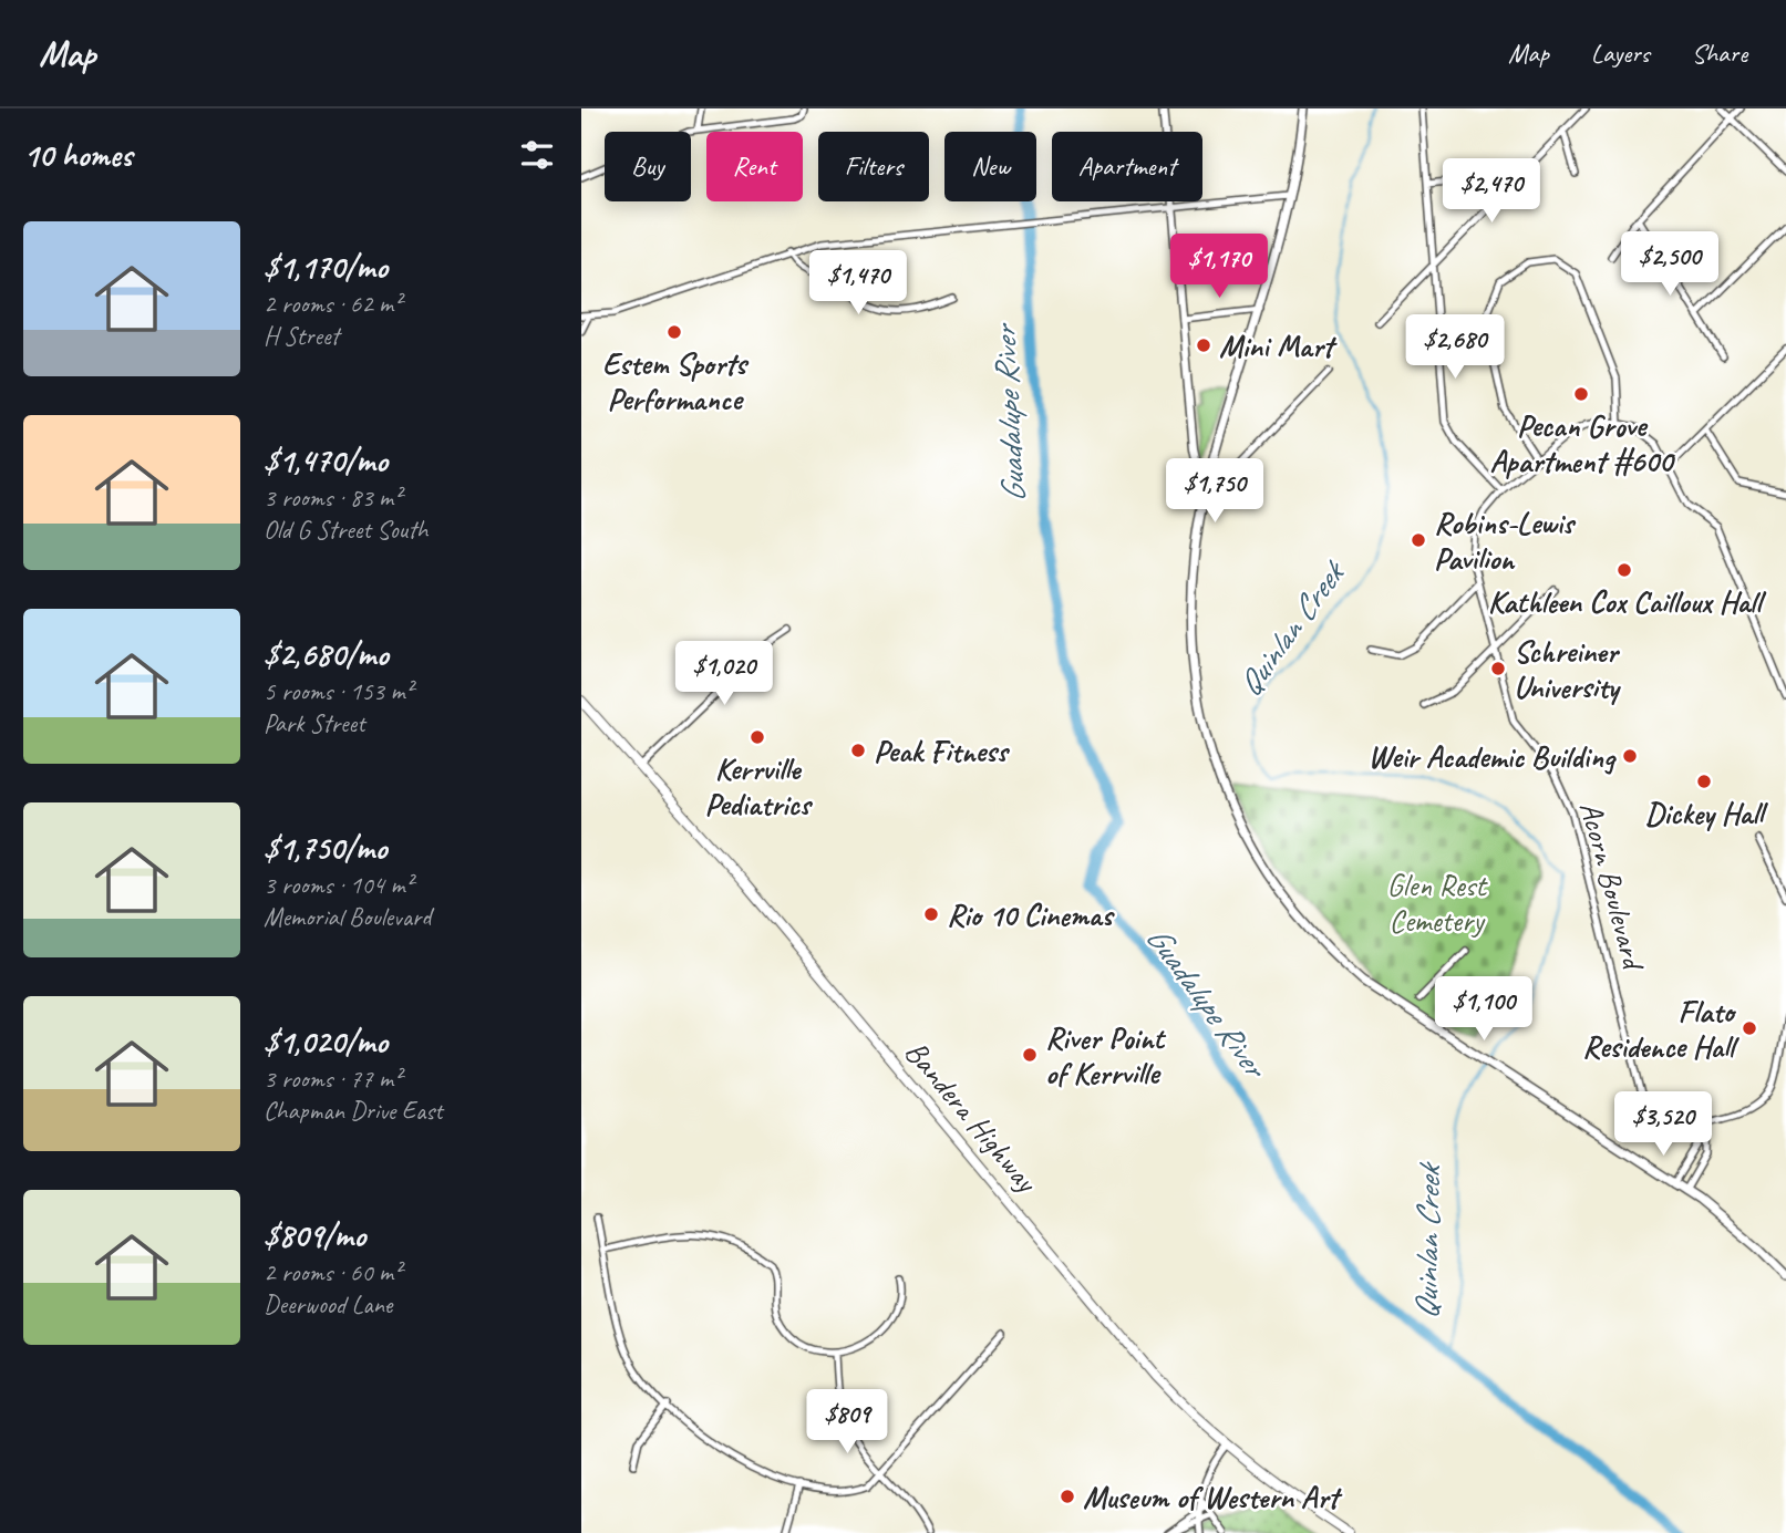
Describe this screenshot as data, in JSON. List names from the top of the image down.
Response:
{
  "streets": {
    "main road": ["Bandera Highway"],
    "street": ["Acorn Boulevard"]
  },
  "water": ["Guadalupe River", "Quinlan Creek"],
  "parks": ["Glen Rest Cemetery"],
  "places": [
    "Estem Sports Performance",
    "Mini Mart",
    "Pecan Grove Apartment #600",
    "Robins-Lewis Pavilion",
    "Kathleen Cox Cailloux Hall",
    "Schreiner University",
    "Kerrville Pediatrics",
    "Peak Fitness",
    "Weir Academic Building",
    "Dickey Hall",
    "Rio 10 Cinemas",
    "Flato Residence Hall",
    "River Point of Kerrville",
    "Museum of Western Art"
  ],
  "page": {
    "header": "Map",
    "nav": ["Map", "Layers", "Share"],
    "heading": "10 homes",
    "chip": [
      "Buy",
      "Rent",
      "Filters",
      "New",
      "Apartment"
    ],
    "price": [
      "$2,470",
      "$2,500",
      "$1,170",
      "$1,470",
      "$2,680",
      "$1,750",
      "$1,020",
      "$1,100",
      "$3,520",
      "$809"
    ],
    "list": [
      {
        "name": "$1,170/mo",
        "note": "2 rooms · 62 m² · H Street"
      },
      {
        "name": "$1,470/mo",
        "note": "3 rooms · 83 m² · Old G Street South"
      },
      {
        "name": "$2,680/mo",
        "note": "5 rooms · 153 m² · Park Street"
      },
      {
        "name": "$1,750/mo",
        "note": "3 rooms · 104 m² · Memorial Boulevard"
      },
      {
        "name": "$1,020/mo",
        "note": "3 rooms · 77 m² · Chapman Drive East"
      },
      {
        "name": "$809/mo",
        "note": "2 rooms · 60 m² · Deerwood Lane"
      }
    ]
  }
}
